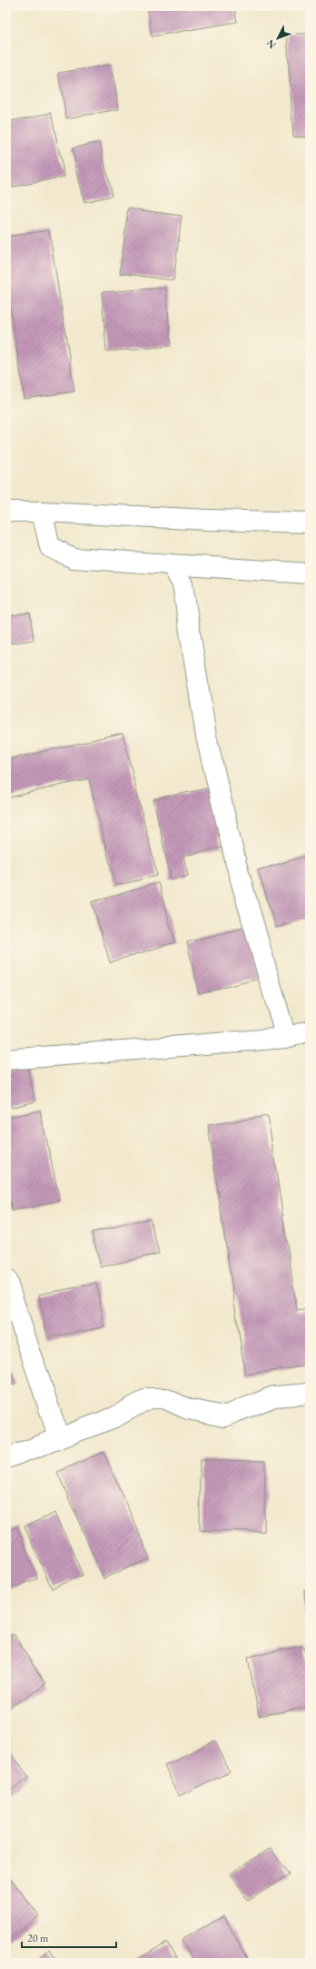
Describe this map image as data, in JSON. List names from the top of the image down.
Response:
{
  "scale_bar": "20 m",
  "north": "bottom left"
}
